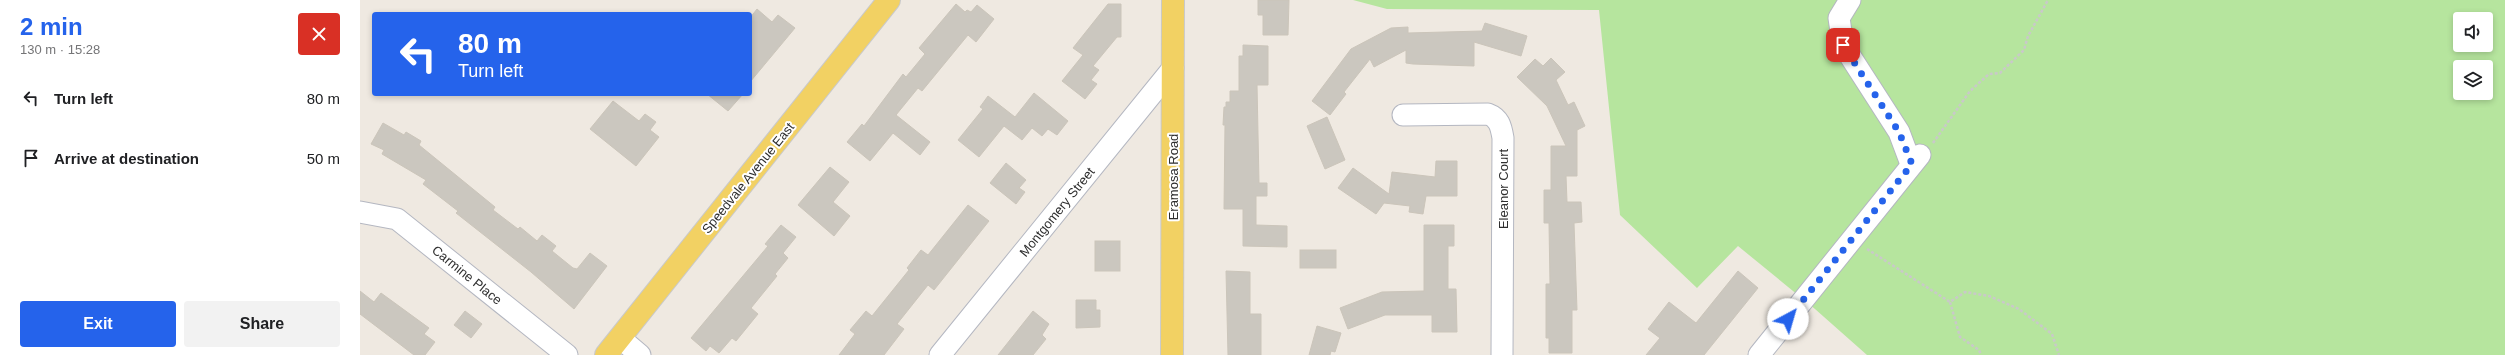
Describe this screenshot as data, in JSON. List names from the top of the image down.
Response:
{
  "streets": {
    "main road": ["Eramosa Road", "Speedvale Avenue East"],
    "street": ["Eleanor Court", "Montgomery Street", "Carmine Place"]
  },
  "crossings": [
    ["Eramosa Road", "Montgomery Street"]
  ],
  "page": {
    "heading": ["2 min", "130 m · 15:28"],
    "turn": ["80 m", "Turn left"],
    "list": [
      {
        "name": "Turn left",
        "value": "80 m"
      },
      {
        "name": "Arrive at destination",
        "value": "50 m"
      }
    ],
    "buttons": ["Exit", "Share"]
  }
}
